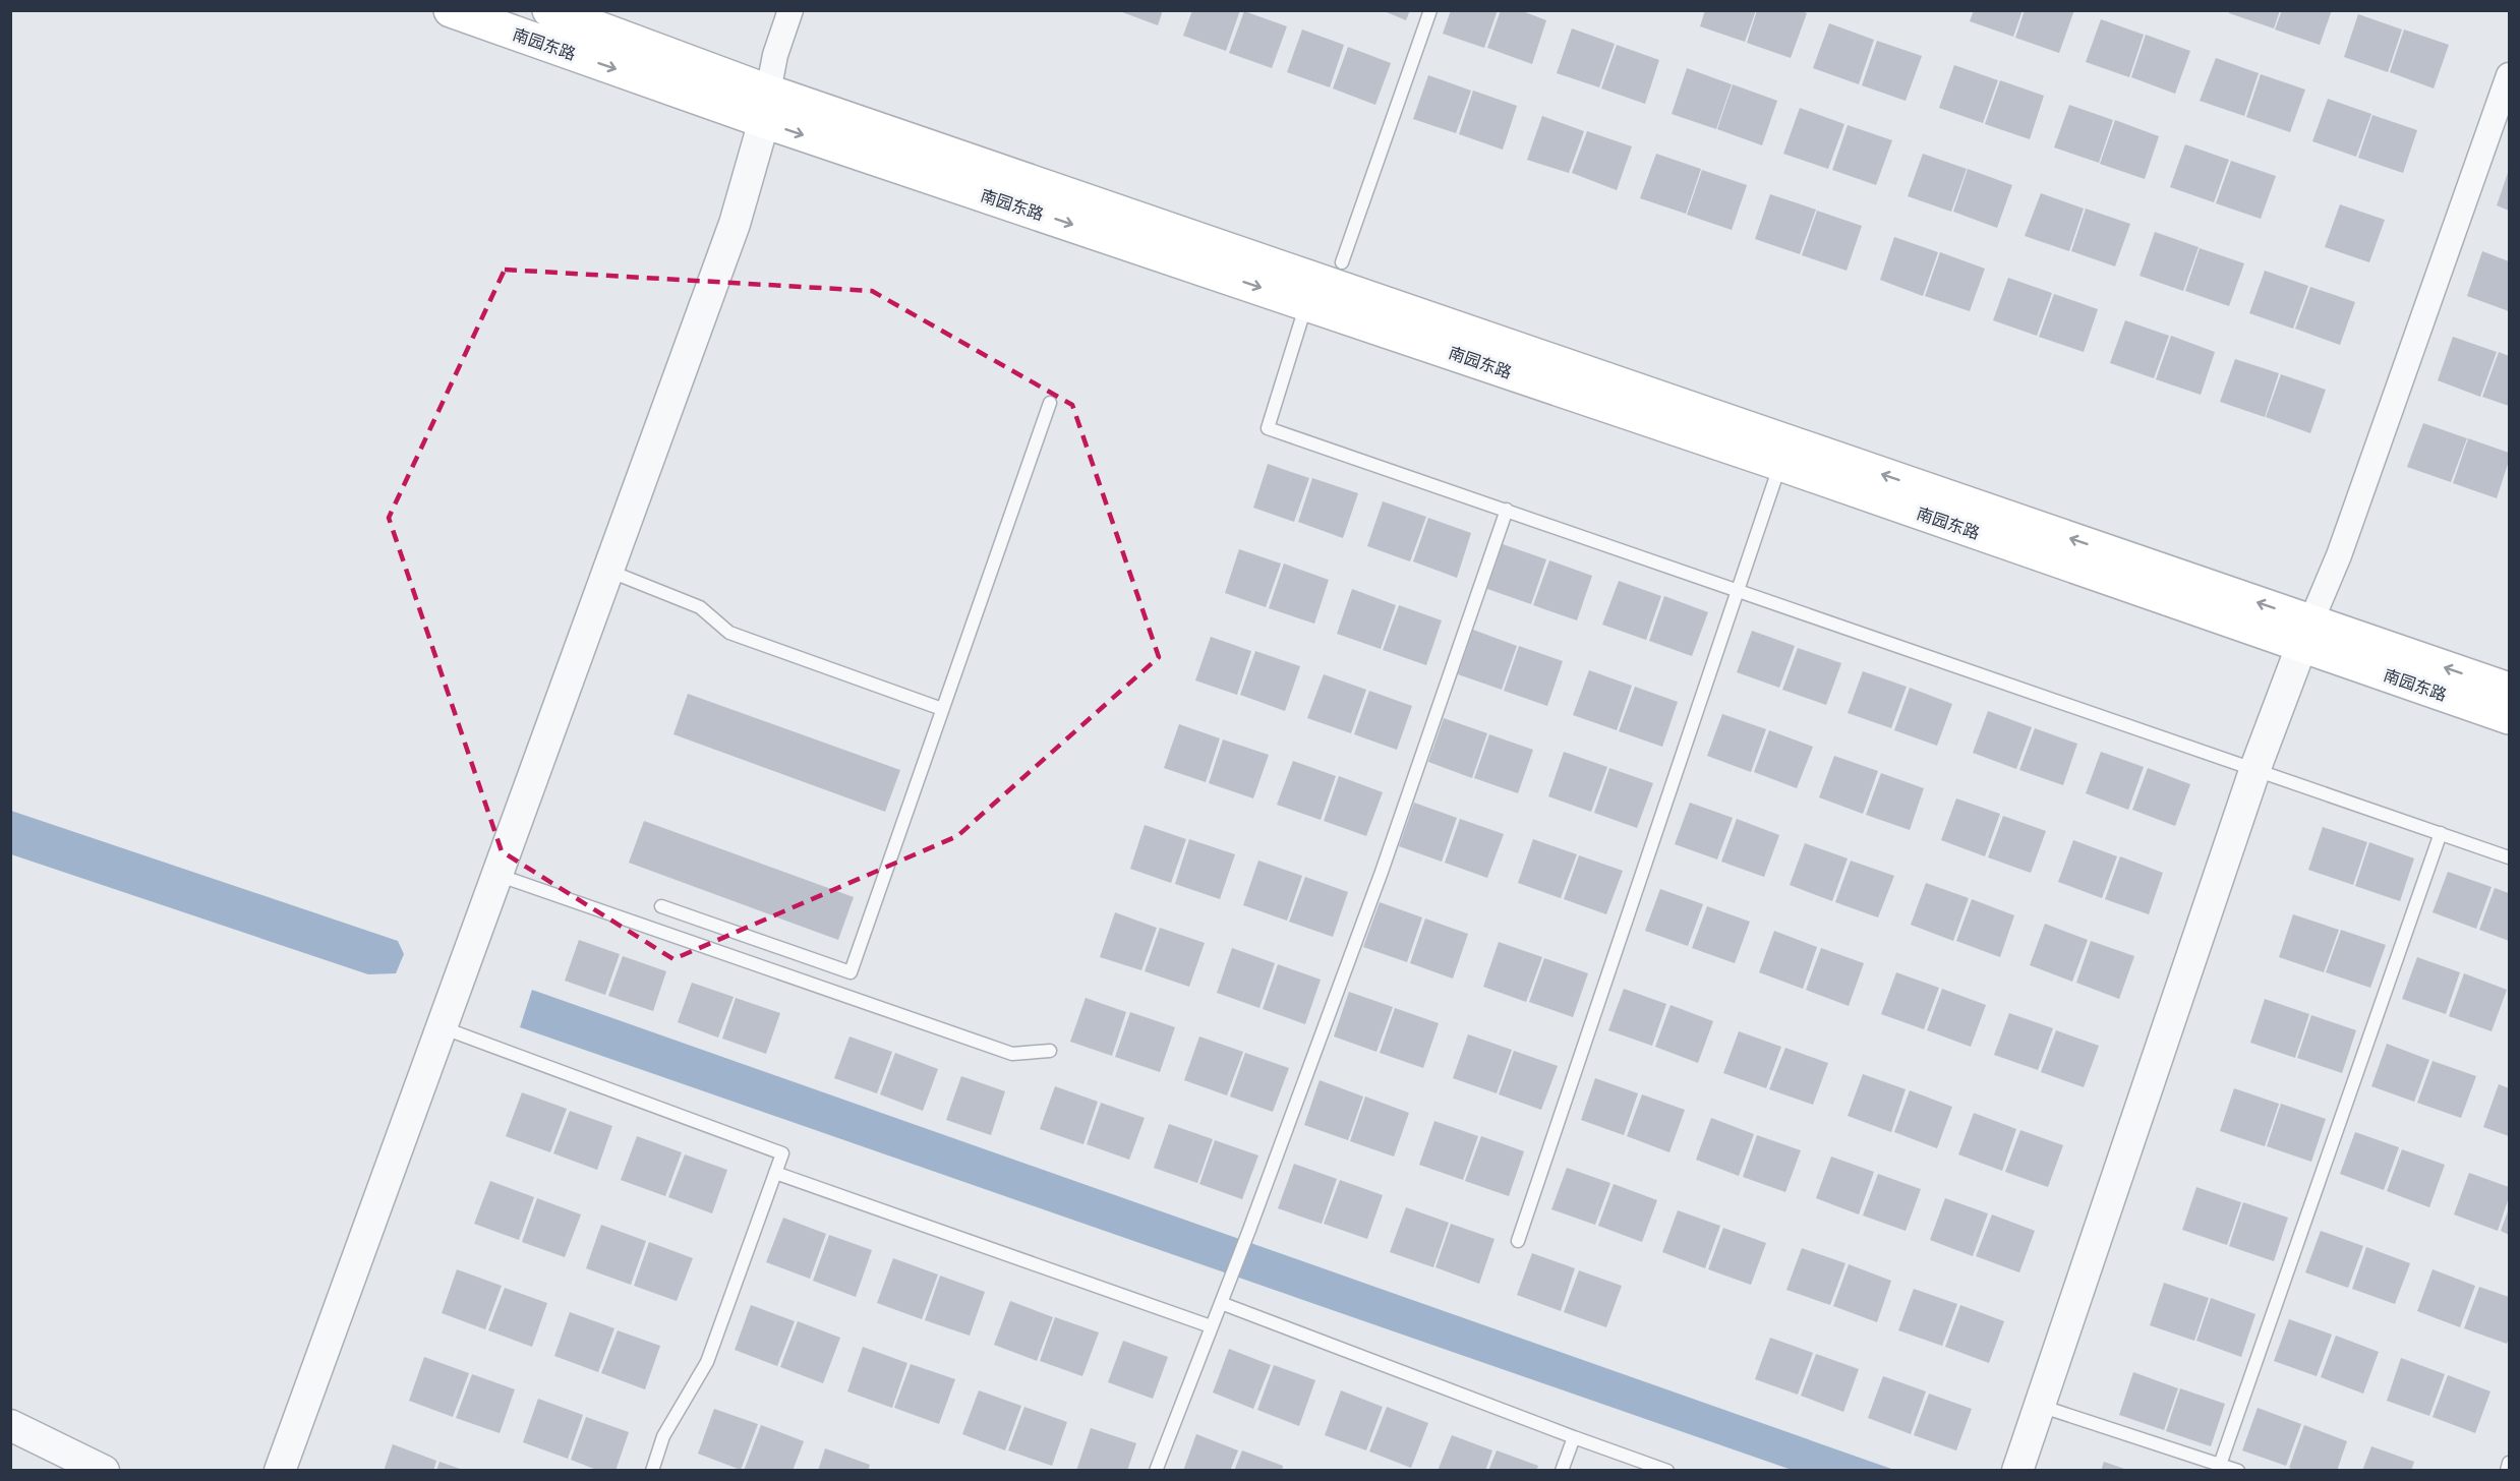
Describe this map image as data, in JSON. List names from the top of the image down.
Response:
{
  "streets": {
    "main road": ["南园东路"]
  }
}
